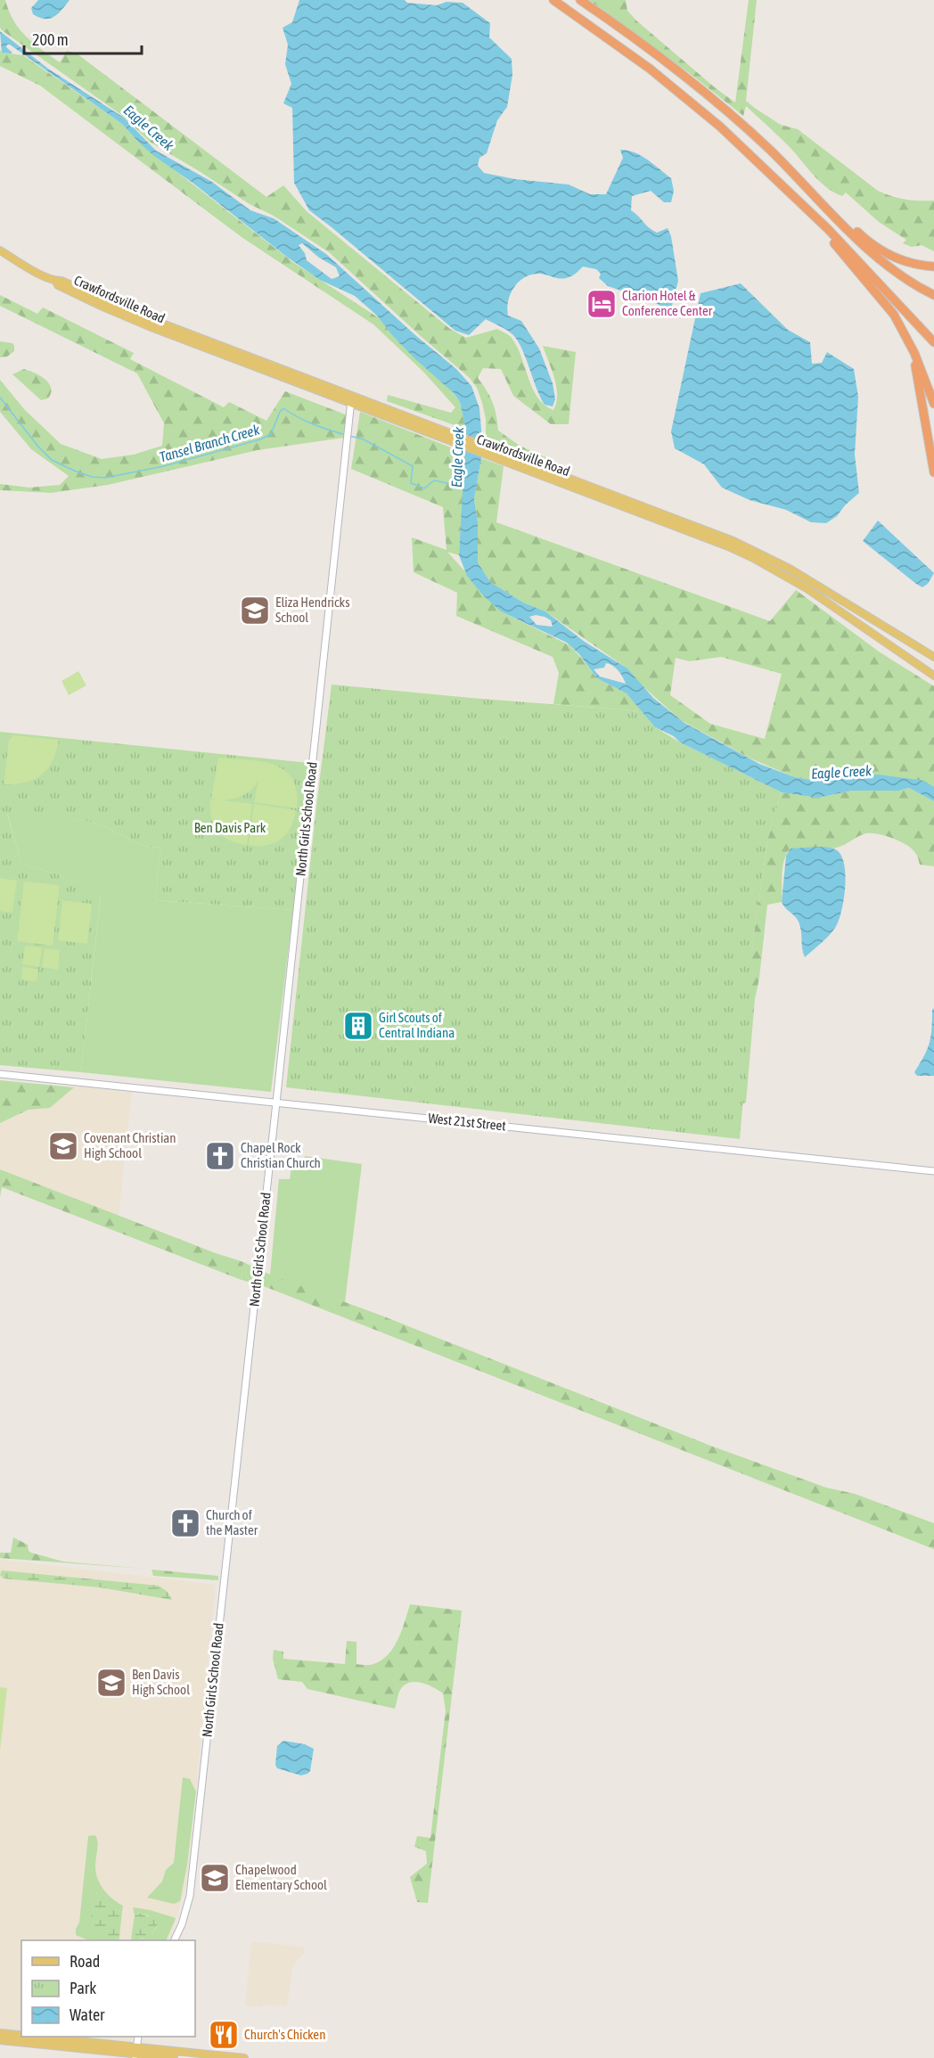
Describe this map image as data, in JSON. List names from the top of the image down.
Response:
{
  "streets": {
    "main road": ["Crawfordsville Road", "North Girls School Road", "West 21st Street"]
  },
  "crossings": [
    ["Crawfordsville Road", "North Girls School Road"],
    ["North Girls School Road", "West 21st Street"]
  ],
  "water": ["Eagle Creek", "Tansel Branch Creek"],
  "parks": ["Ben Davis Park"],
  "places": {
    "hotel": ["Clarion Hotel & Conference Center"],
    "school or university": [
      "Eliza Hendricks School",
      "Covenant Christian High School",
      "Ben Davis High School",
      "Chapelwood Elementary School"
    ],
    "building": ["Girl Scouts of Central Indiana"],
    "church": ["Chapel Rock Christian Church", "Church of the Master"],
    "restaurant": ["Church's Chicken"]
  },
  "legend": ["Road", "Park", "Water"],
  "scale_bar": "200 m"
}
